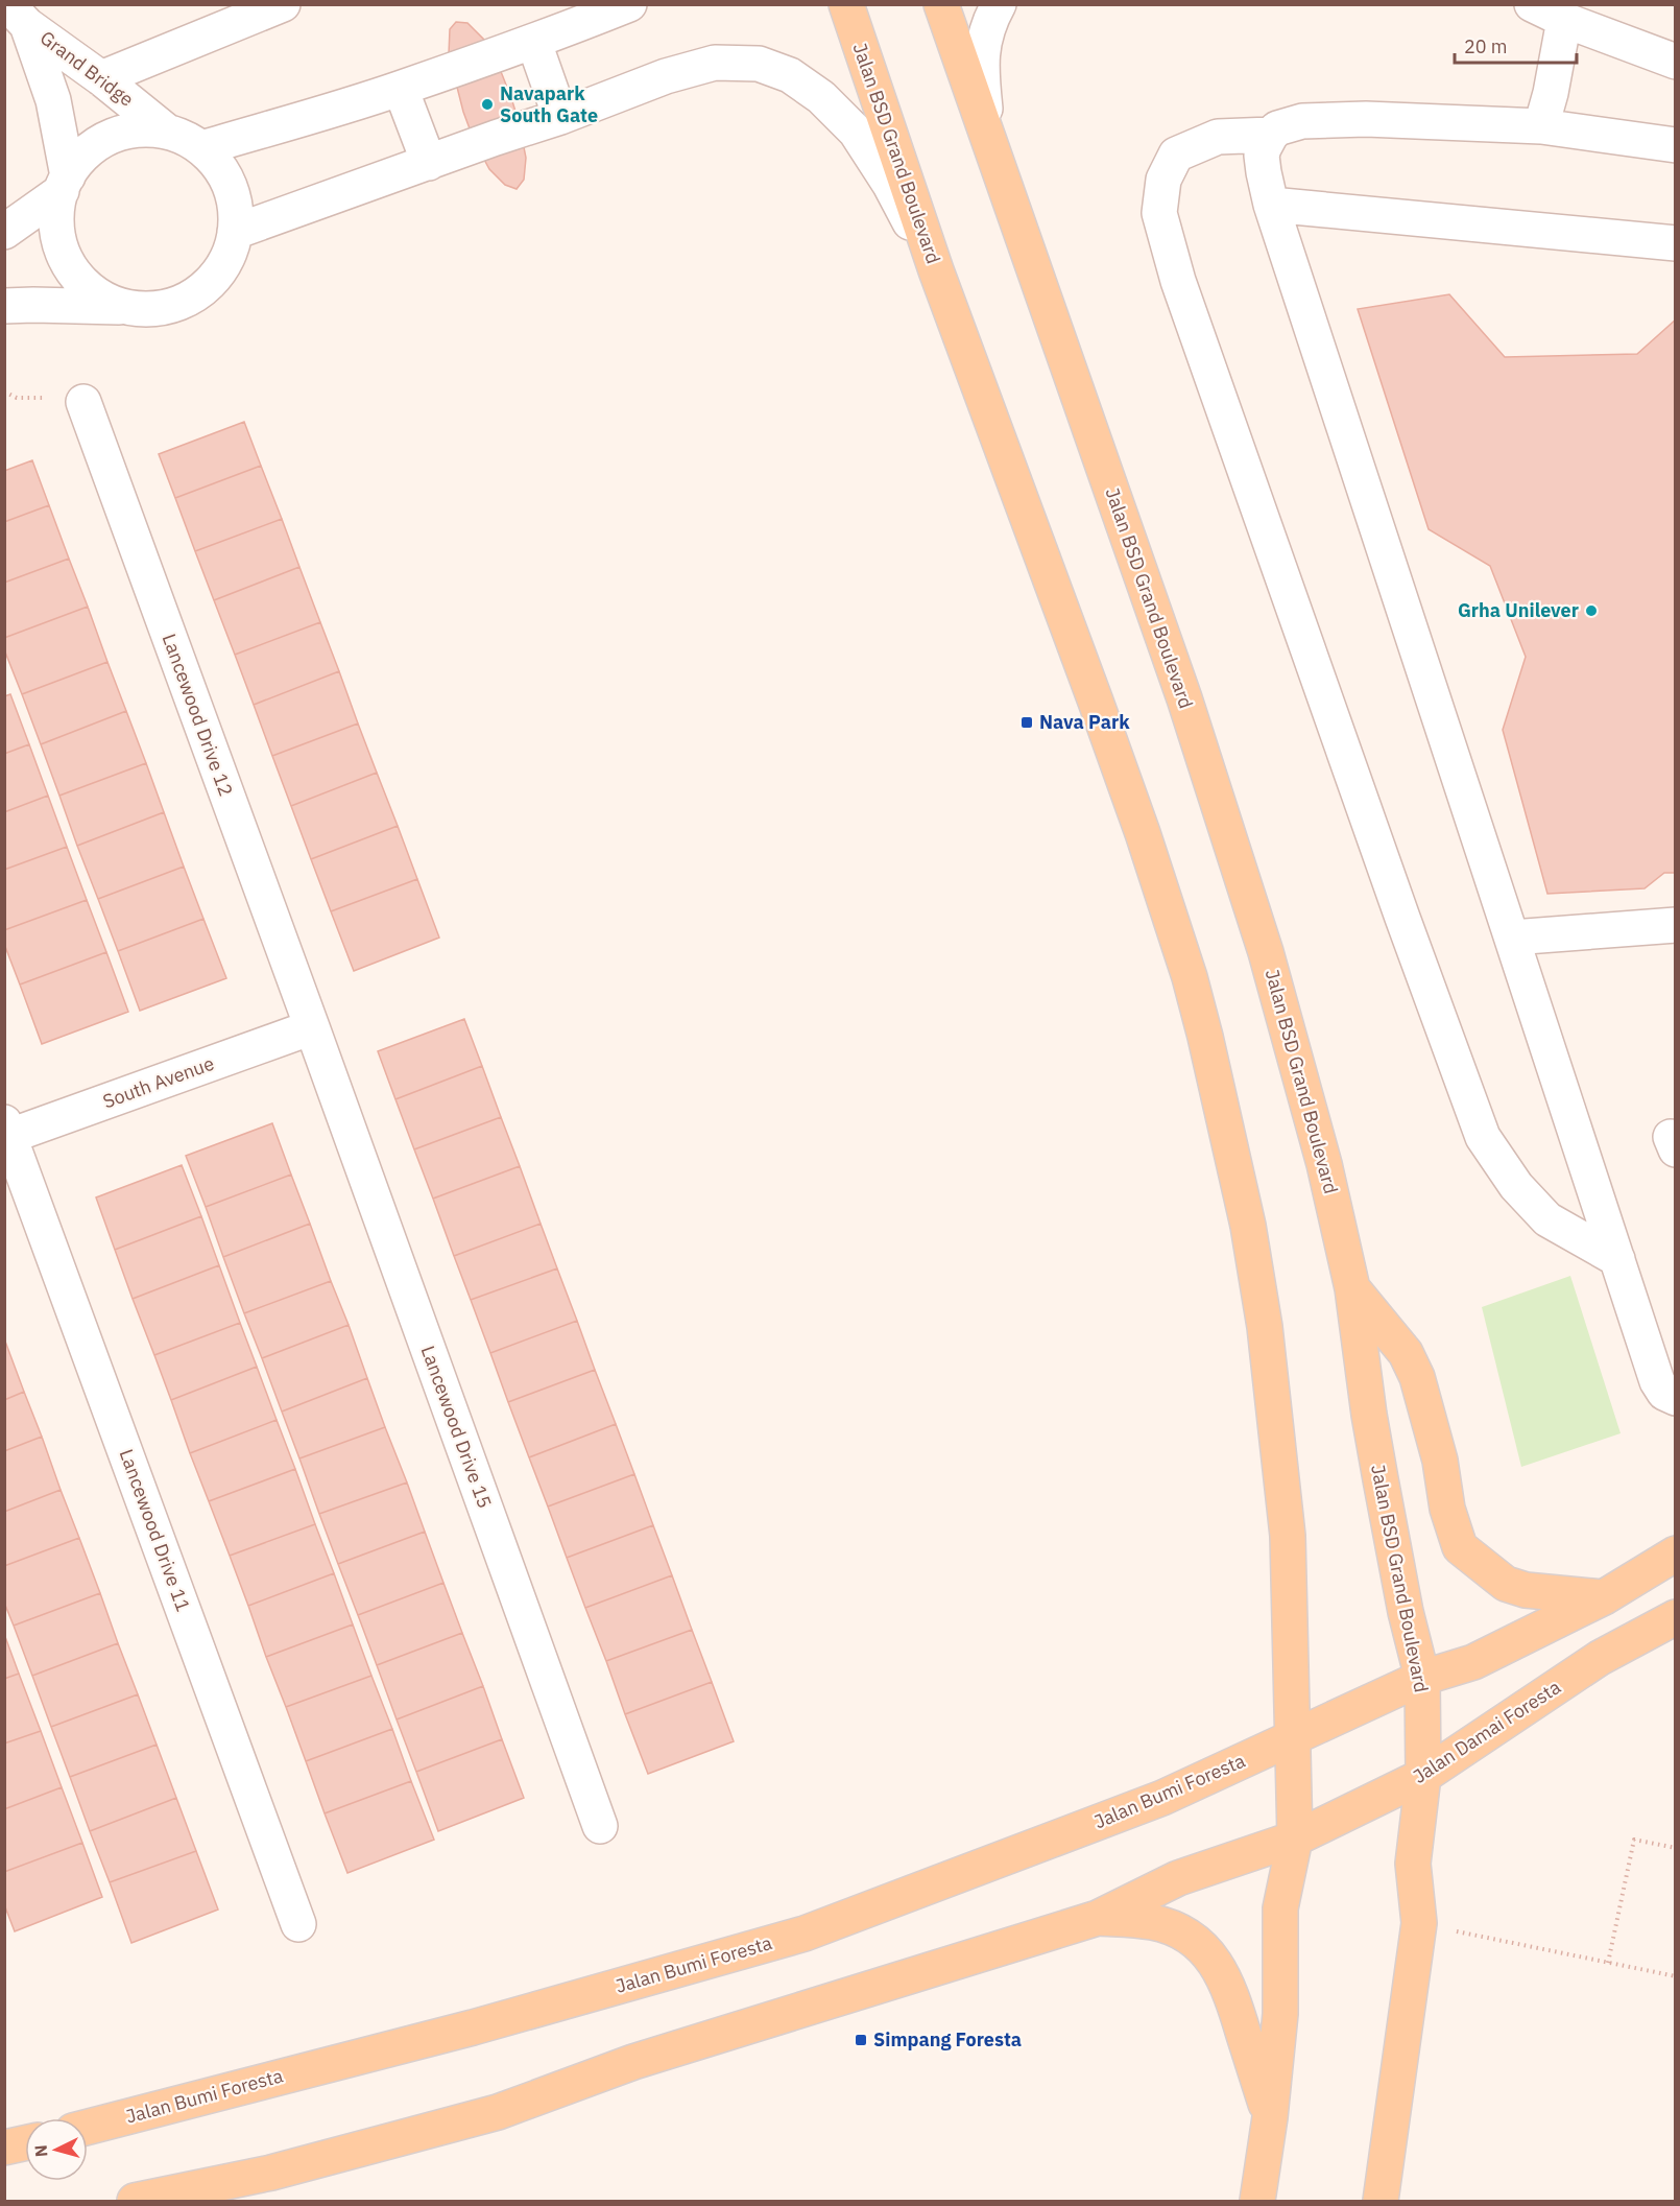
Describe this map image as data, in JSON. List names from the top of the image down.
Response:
{
  "streets": {
    "main road": ["Jalan BSD Grand Boulevard", "Jalan Damai Foresta", "Jalan Bumi Foresta"],
    "street": [
      "Grand Bridge",
      "Lancewood Drive 12",
      "South Avenue",
      "Lancewood Drive 15",
      "Lancewood Drive 11"
    ]
  },
  "crossings": [
    ["Jalan BSD Grand Boulevard", "Jalan Damai Foresta"],
    ["Jalan BSD Grand Boulevard", "Jalan Bumi Foresta"],
    ["Lancewood Drive 12", "South Avenue"],
    ["Lancewood Drive 12", "Lancewood Drive 15"],
    ["South Avenue", "Lancewood Drive 15"],
    ["South Avenue", "Lancewood Drive 11"]
  ],
  "places": {
    "other": ["Navapark South Gate", "Grha Unilever"],
    "transit": ["Nava Park", "Simpang Foresta"]
  },
  "scale_bar": "20 m",
  "north": "left"
}
